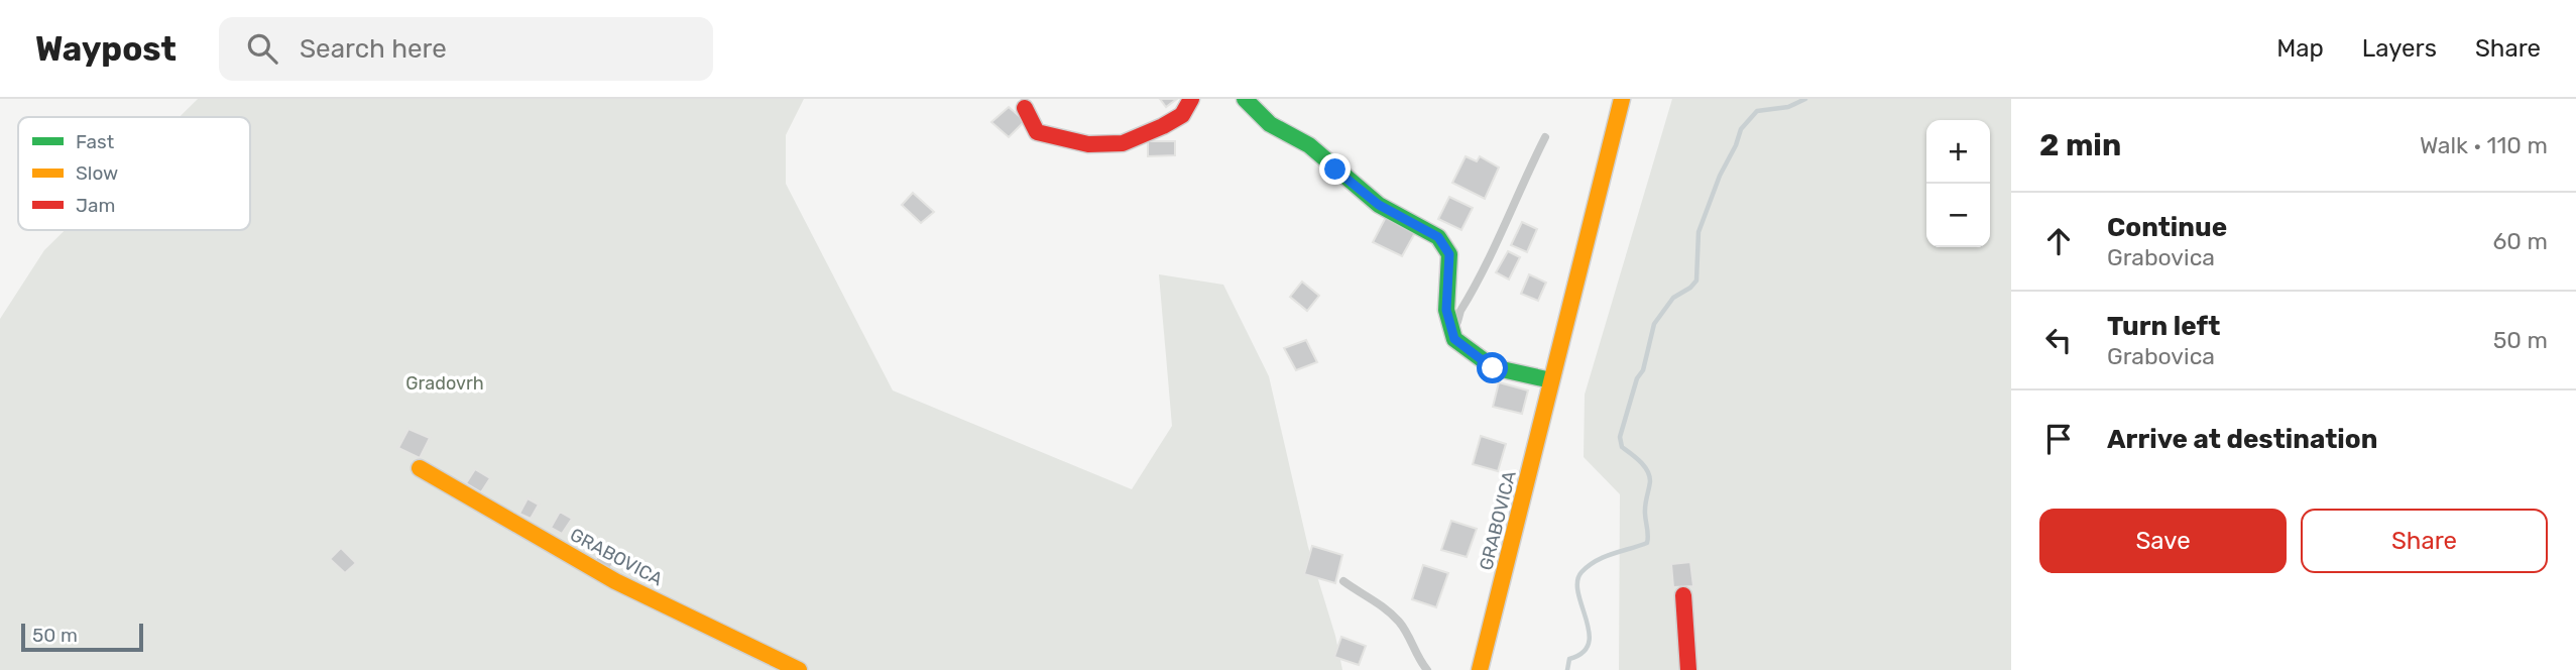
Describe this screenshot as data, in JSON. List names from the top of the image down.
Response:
{
  "streets": {
    "street": ["GRABOVICA"]
  },
  "parks": ["Gradovrh"],
  "legend": ["Fast", "Slow", "Jam"],
  "scale_bar": "50 m",
  "page": {
    "header": "Waypost",
    "search": "Search here",
    "nav": ["Map", "Layers", "Share"],
    "heading": ["2 min", "Walk · 110 m"],
    "map_buttons": ["+", "−"],
    "list": [
      ["Continue", "Grabovica", "60 m"],
      ["Turn left", "Grabovica", "50 m"],
      "Arrive at destination"
    ],
    "buttons": ["Save", "Share"],
    "scale": "50 m"
  }
}
